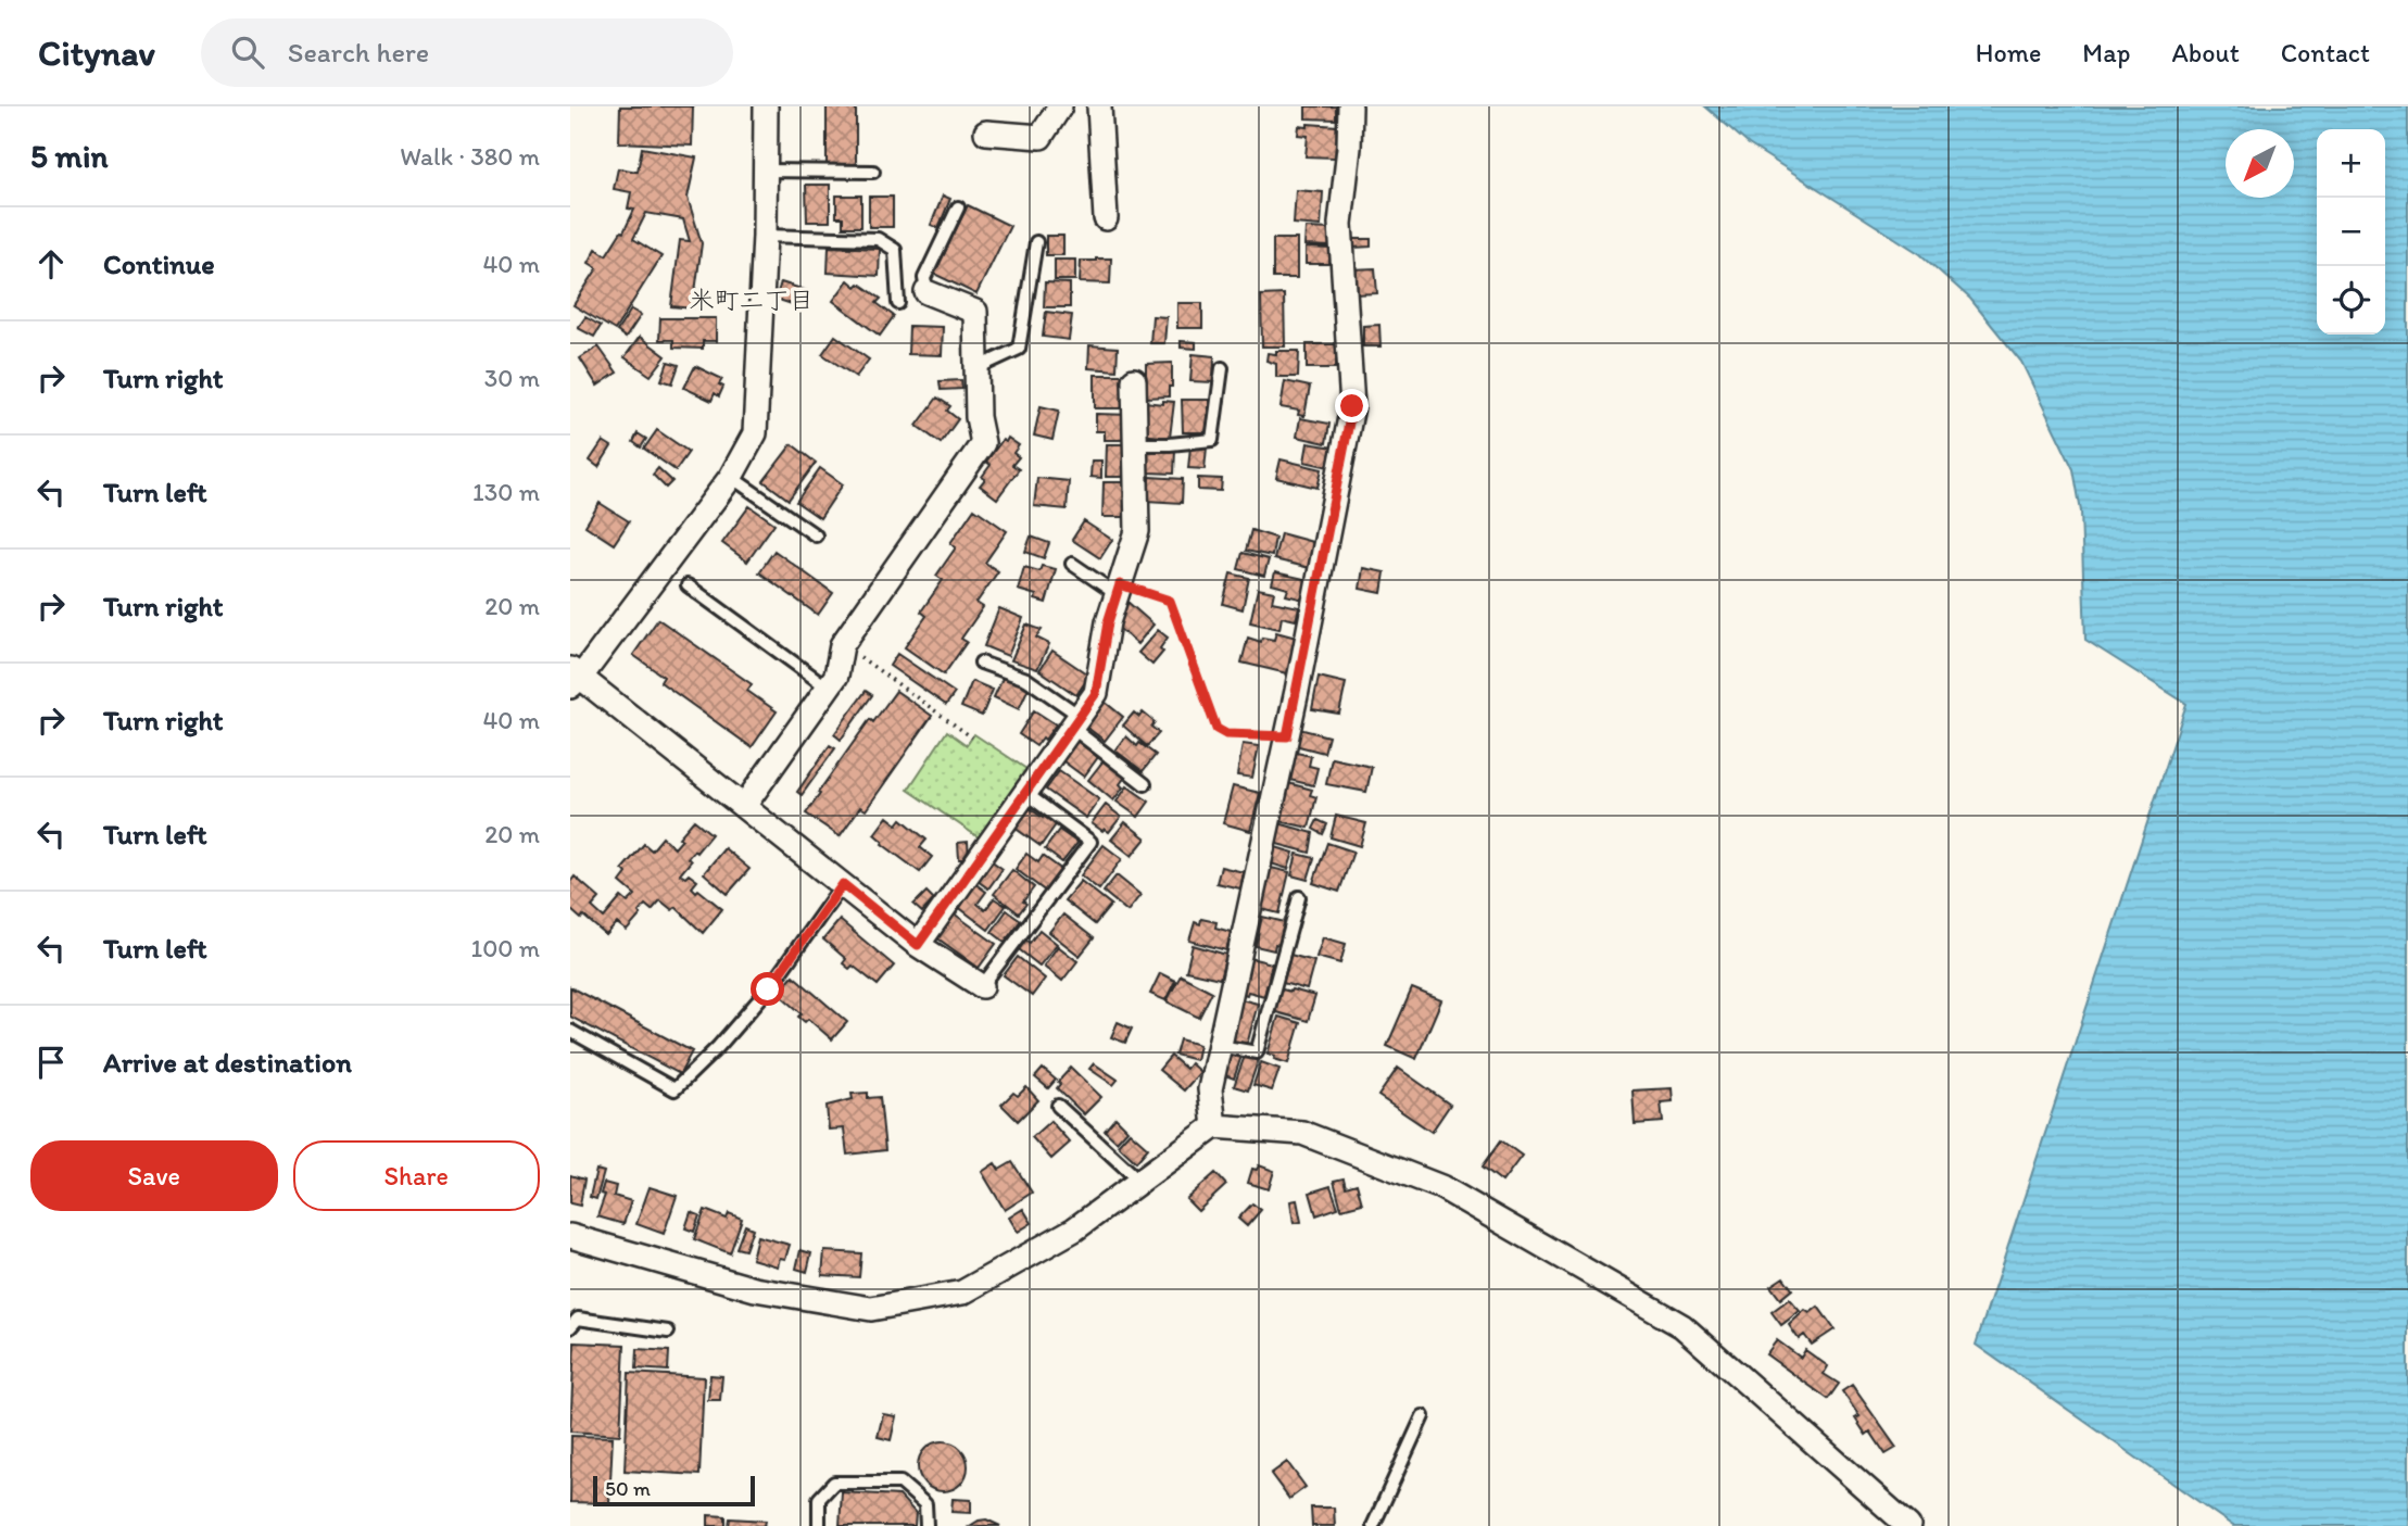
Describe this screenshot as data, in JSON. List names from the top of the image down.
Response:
{
  "districts": ["米町二丁目"],
  "scale_bar": "50 m",
  "north": "bottom left",
  "page": {
    "header": "Citynav",
    "search": "Search here",
    "nav": [
      "Home",
      "Map",
      "About",
      "Contact"
    ],
    "heading": ["5 min", "Walk · 380 m"],
    "map_buttons": ["+", "−"],
    "list": [
      ["Continue", "40 m"],
      ["Turn right", "30 m"],
      ["Turn left", "130 m"],
      ["Turn right", "20 m"],
      ["Turn right", "40 m"],
      ["Turn left", "20 m"],
      ["Turn left", "100 m"],
      "Arrive at destination"
    ],
    "buttons": ["Save", "Share"],
    "scale": "50 m"
  }
}
